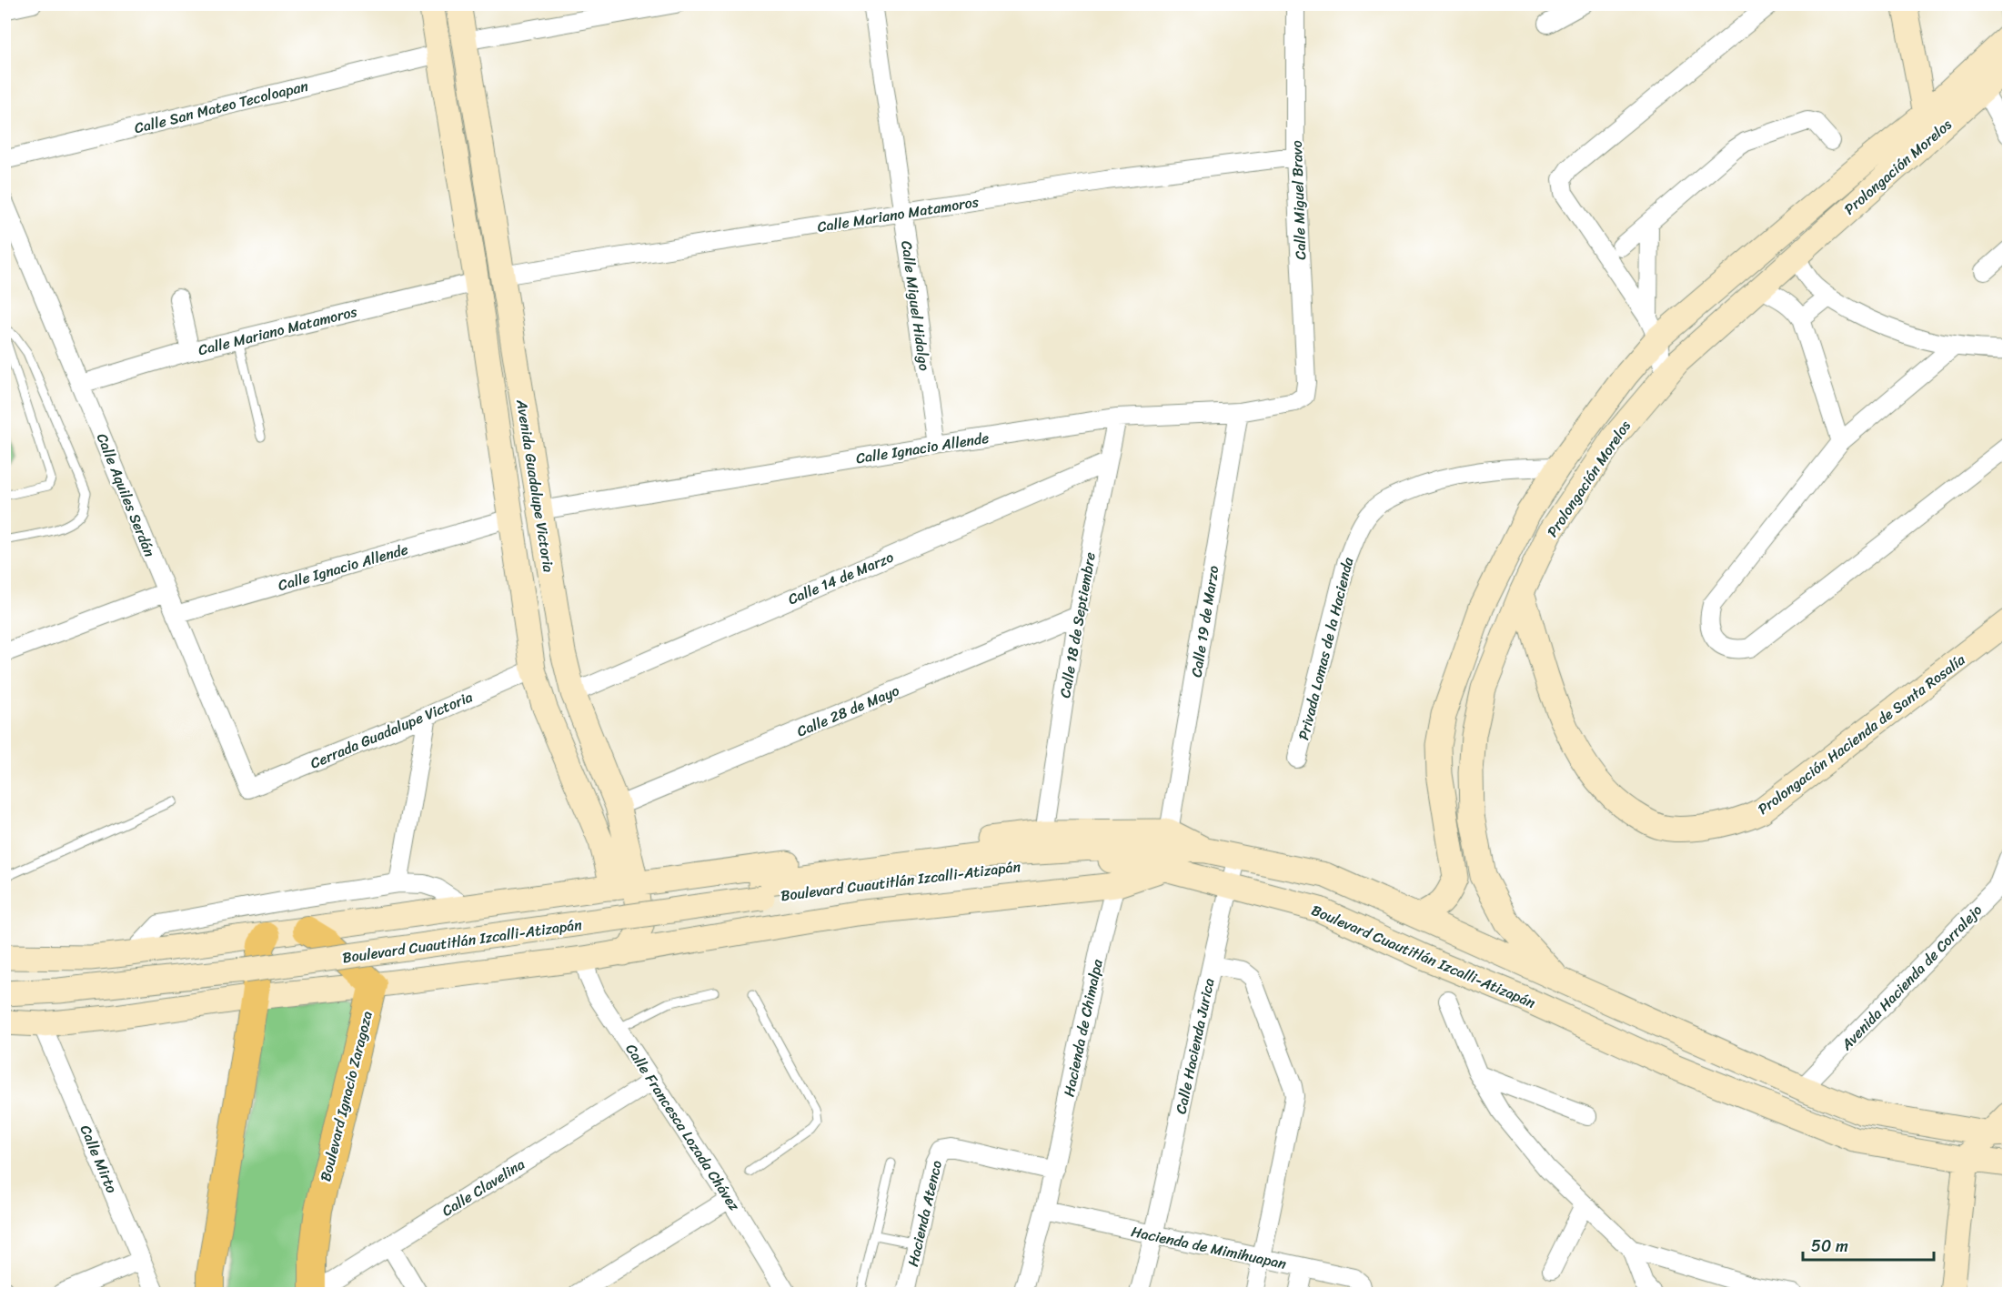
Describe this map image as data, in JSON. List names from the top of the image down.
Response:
{
  "streets": {
    "main road": [
      "Prolongación Morelos",
      "Avenida Guadalupe Victoria",
      "Prolongación Hacienda de Santa Rosalía",
      "Boulevard Cuautitlán Izcalli-Atizapán",
      "Boulevard Ignacio Zaragoza"
    ],
    "street": [
      "Calle San Mateo Tecoloapan",
      "Calle Miguel Bravo",
      "Calle Mariano Matamoros",
      "Calle Miguel Hidalgo",
      "Calle Ignacio Allende",
      "Calle Aquiles Serdán",
      "Calle 14 de Marzo",
      "Calle 19 de Marzo",
      "Calle 18 de Septiembre",
      "Privada Lomas de la Hacienda",
      "Calle 28 de Mayo",
      "Cerrada Guadalupe Victoria",
      "Avenida Hacienda de Corralejo",
      "Hacienda de Chimalpa",
      "Calle Hacienda Jurica",
      "Calle Francesca Lozada Chávez",
      "Calle Mirto",
      "Calle Clavelina",
      "Hacienda Atenco",
      "Hacienda de Mimihuapan"
    ]
  },
  "crossings": [
    ["Calle San Mateo Tecoloapan", "Avenida Guadalupe Victoria"],
    ["Prolongación Morelos", "Privada Lomas de la Hacienda"],
    ["Prolongación Morelos", "Prolongación Hacienda de Santa Rosalía"],
    ["Prolongación Morelos", "Boulevard Cuautitlán Izcalli-Atizapán"],
    ["Calle Miguel Bravo", "Calle Mariano Matamoros"],
    ["Calle Miguel Bravo", "Calle Ignacio Allende"],
    ["Calle Mariano Matamoros", "Calle Miguel Hidalgo"],
    ["Calle Mariano Matamoros", "Avenida Guadalupe Victoria"],
    ["Calle Mariano Matamoros", "Calle Aquiles Serdán"],
    ["Calle Miguel Hidalgo", "Calle Ignacio Allende"],
    ["Calle Ignacio Allende", "Avenida Guadalupe Victoria"],
    ["Calle Ignacio Allende", "Calle Aquiles Serdán"],
    ["Calle Ignacio Allende", "Calle 19 de Marzo"],
    ["Calle Ignacio Allende", "Calle 18 de Septiembre"],
    ["Avenida Guadalupe Victoria", "Calle 14 de Marzo"],
    ["Avenida Guadalupe Victoria", "Calle 28 de Mayo"],
    ["Avenida Guadalupe Victoria", "Cerrada Guadalupe Victoria"],
    ["Calle Aquiles Serdán", "Cerrada Guadalupe Victoria"],
    ["Calle 14 de Marzo", "Calle 18 de Septiembre"],
    ["Calle 18 de Septiembre", "Calle 28 de Mayo"],
    ["Boulevard Cuautitlán Izcalli-Atizapán", "Avenida Hacienda de Corralejo"],
    ["Boulevard Cuautitlán Izcalli-Atizapán", "Calle Hacienda Jurica"],
    ["Hacienda de Chimalpa", "Hacienda Atenco"],
    ["Hacienda de Chimalpa", "Hacienda de Mimihuapan"],
    ["Calle Hacienda Jurica", "Hacienda de Mimihuapan"],
    ["Boulevard Ignacio Zaragoza", "Calle Clavelina"],
    ["Calle Francesca Lozada Chávez", "Calle Clavelina"]
  ],
  "scale_bar": "50 m"
}
